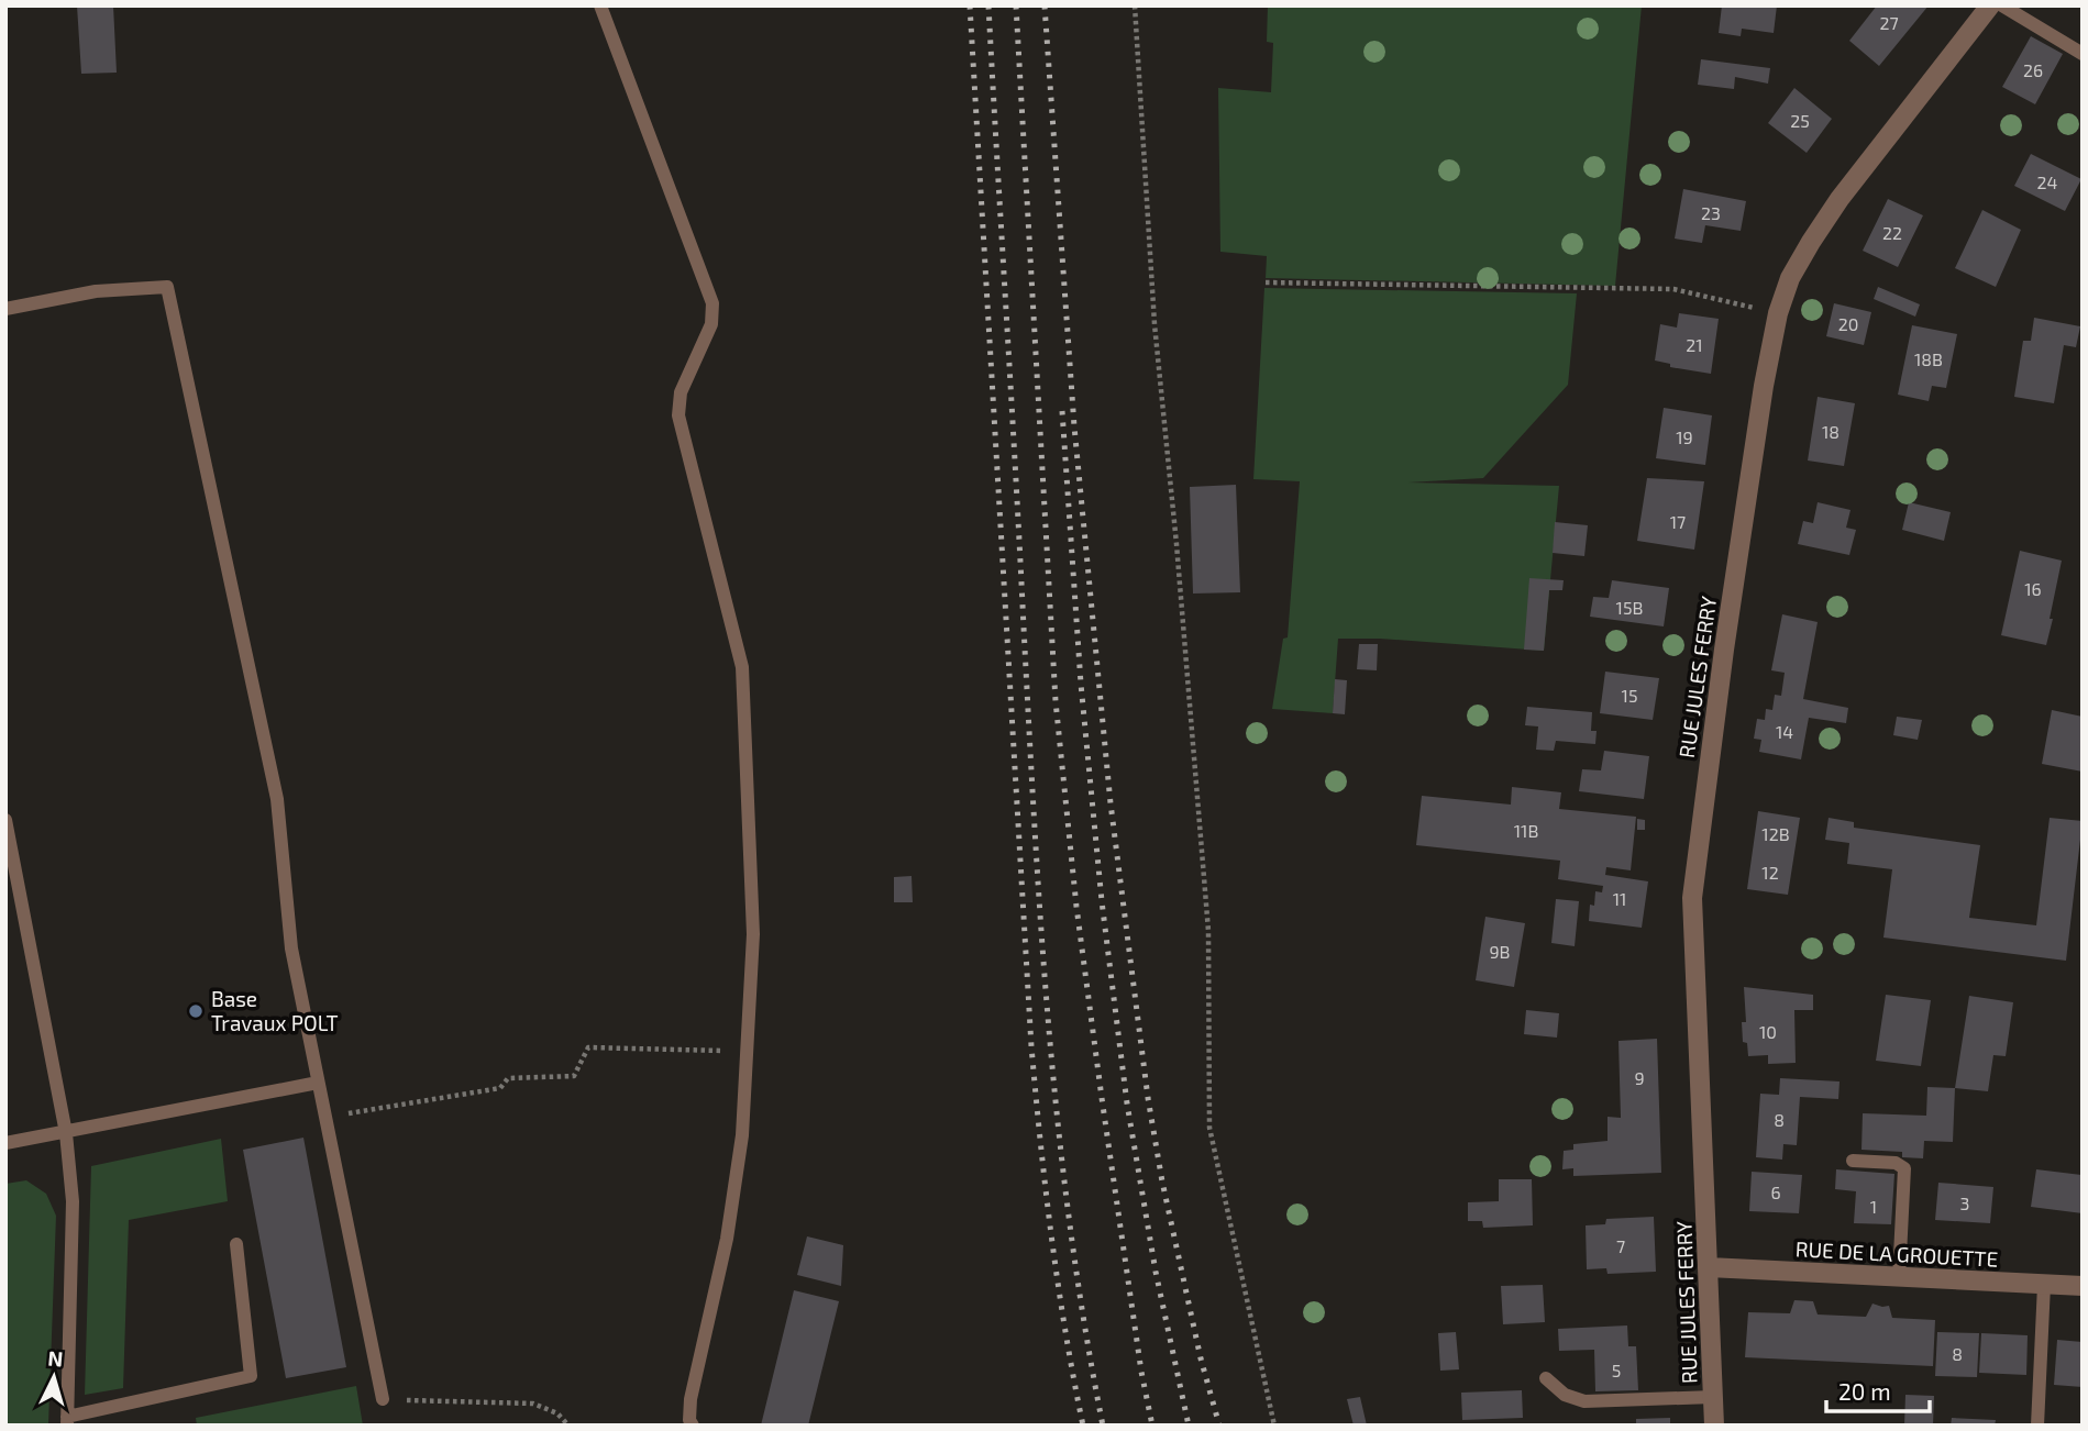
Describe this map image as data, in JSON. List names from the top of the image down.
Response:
{
  "streets": {
    "street": ["RUE JULES FERRY", "RUE DE LA GROUETTE"]
  },
  "crossings": [
    ["RUE JULES FERRY", "RUE DE LA GROUETTE"]
  ],
  "places": ["Base Travaux POLT"],
  "house_numbers": [
    "27",
    "26",
    "25",
    "24",
    "23",
    "22",
    "20",
    "21",
    "18B",
    "18",
    "19",
    "17",
    "16",
    "15B",
    "15",
    "14",
    "11B",
    "12B",
    "12",
    "11",
    "9B",
    "10",
    "9",
    "8",
    "6",
    "3",
    "1",
    "7",
    "8",
    "5"
  ],
  "scale_bar": "20 m",
  "north": "top"
}
